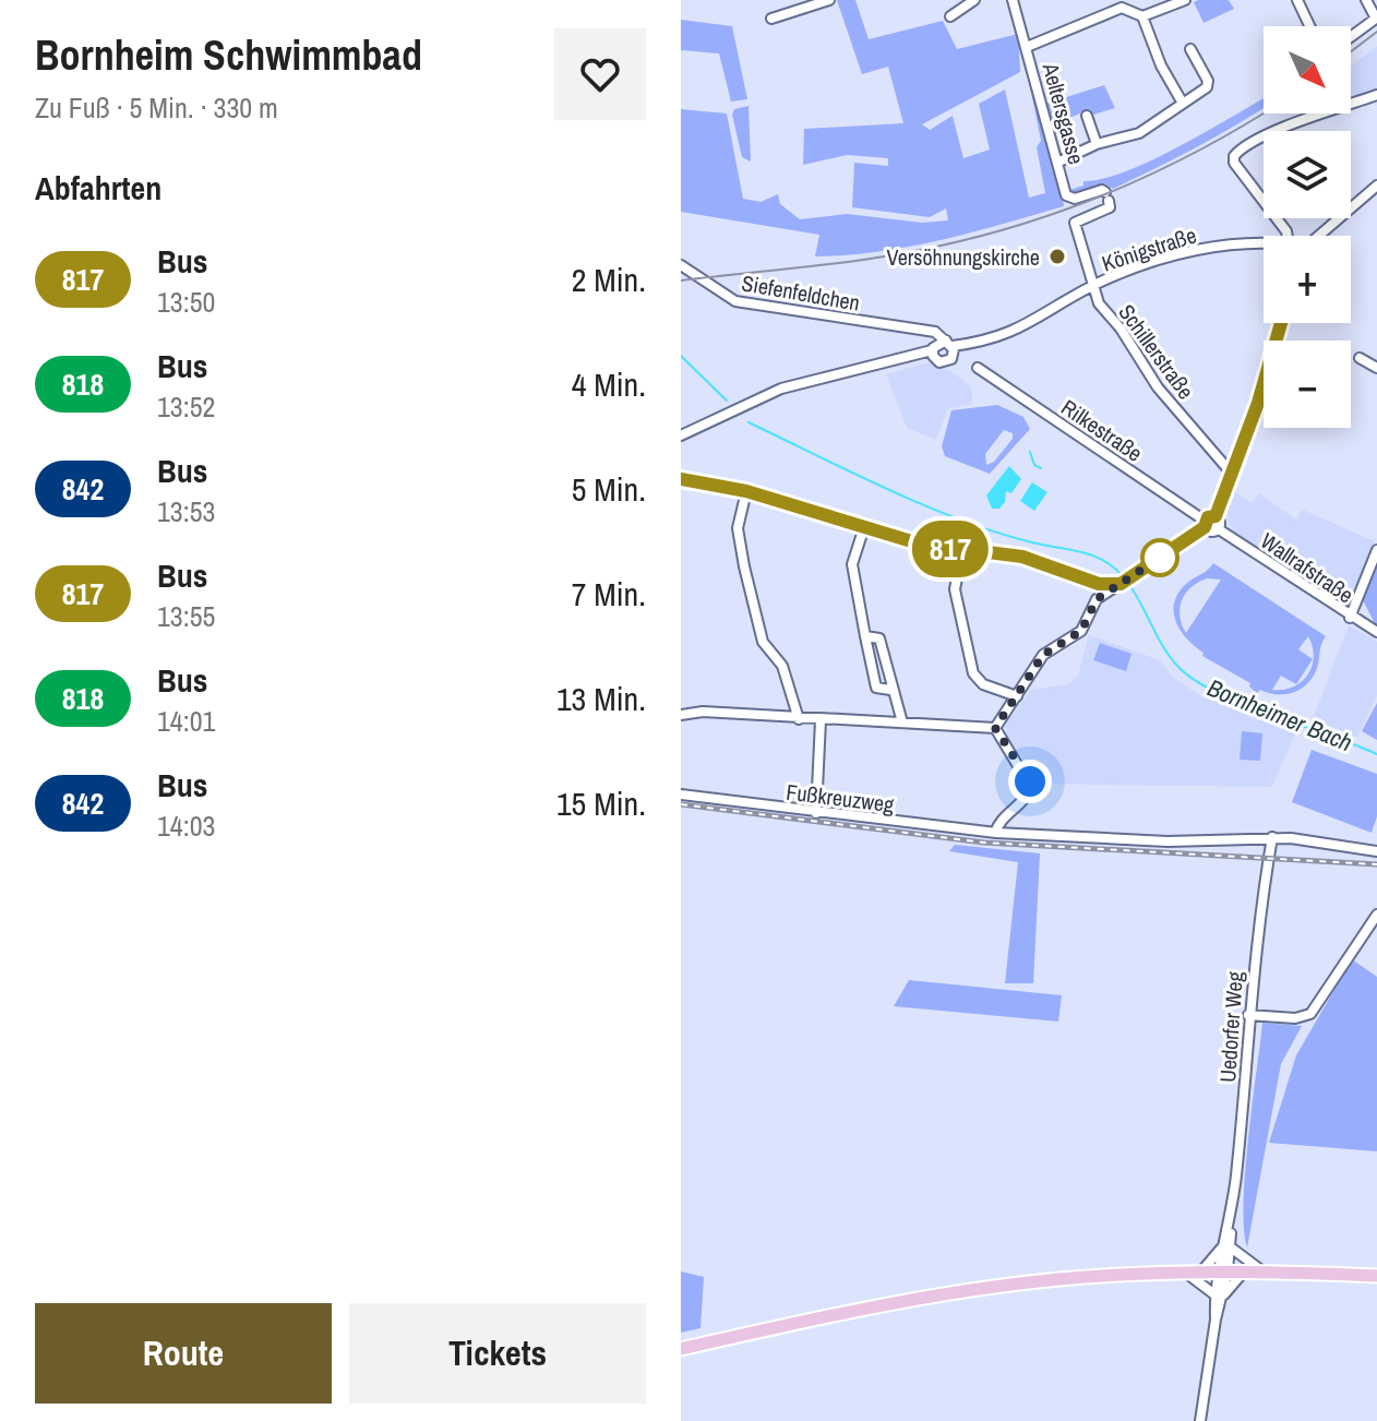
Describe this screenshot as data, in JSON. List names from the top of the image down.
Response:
{
  "streets": {
    "street": [
      "Aeltersgasse",
      "Königstraße",
      "Siefenfeldchen",
      "Schillerstraße",
      "Rilkestraße",
      "Wallrafstraße",
      "Fußkreuzweg",
      "Uedorfer Weg"
    ]
  },
  "crossings": [
    ["Aeltersgasse", "Königstraße"],
    ["Aeltersgasse", "Schillerstraße"],
    ["Königstraße", "Siefenfeldchen"],
    ["Königstraße", "Schillerstraße"],
    ["Fußkreuzweg", "Uedorfer Weg"]
  ],
  "water": ["Bornheimer Bach"],
  "places": ["Versöhnungskirche"],
  "lines": ["bus line 817"],
  "north": "bottom right",
  "page": {
    "heading": [
      ["Bornheim Schwimmbad", "Zu Fuß · 5 Min. · 330 m"],
      "Abfahrten"
    ],
    "on_map": "817",
    "map_buttons": ["+", "−"],
    "list": [
      {
        "mark": "817",
        "name": "Bus",
        "note": "13:50",
        "value": "2 Min."
      },
      {
        "mark": "818",
        "name": "Bus",
        "note": "13:52",
        "value": "4 Min."
      },
      {
        "mark": "842",
        "name": "Bus",
        "note": "13:53",
        "value": "5 Min."
      },
      {
        "mark": "817",
        "name": "Bus",
        "note": "13:55",
        "value": "7 Min."
      },
      {
        "mark": "818",
        "name": "Bus",
        "note": "14:01",
        "value": "13 Min."
      },
      {
        "mark": "842",
        "name": "Bus",
        "note": "14:03",
        "value": "15 Min."
      }
    ],
    "buttons": ["Route", "Tickets"]
  }
}
